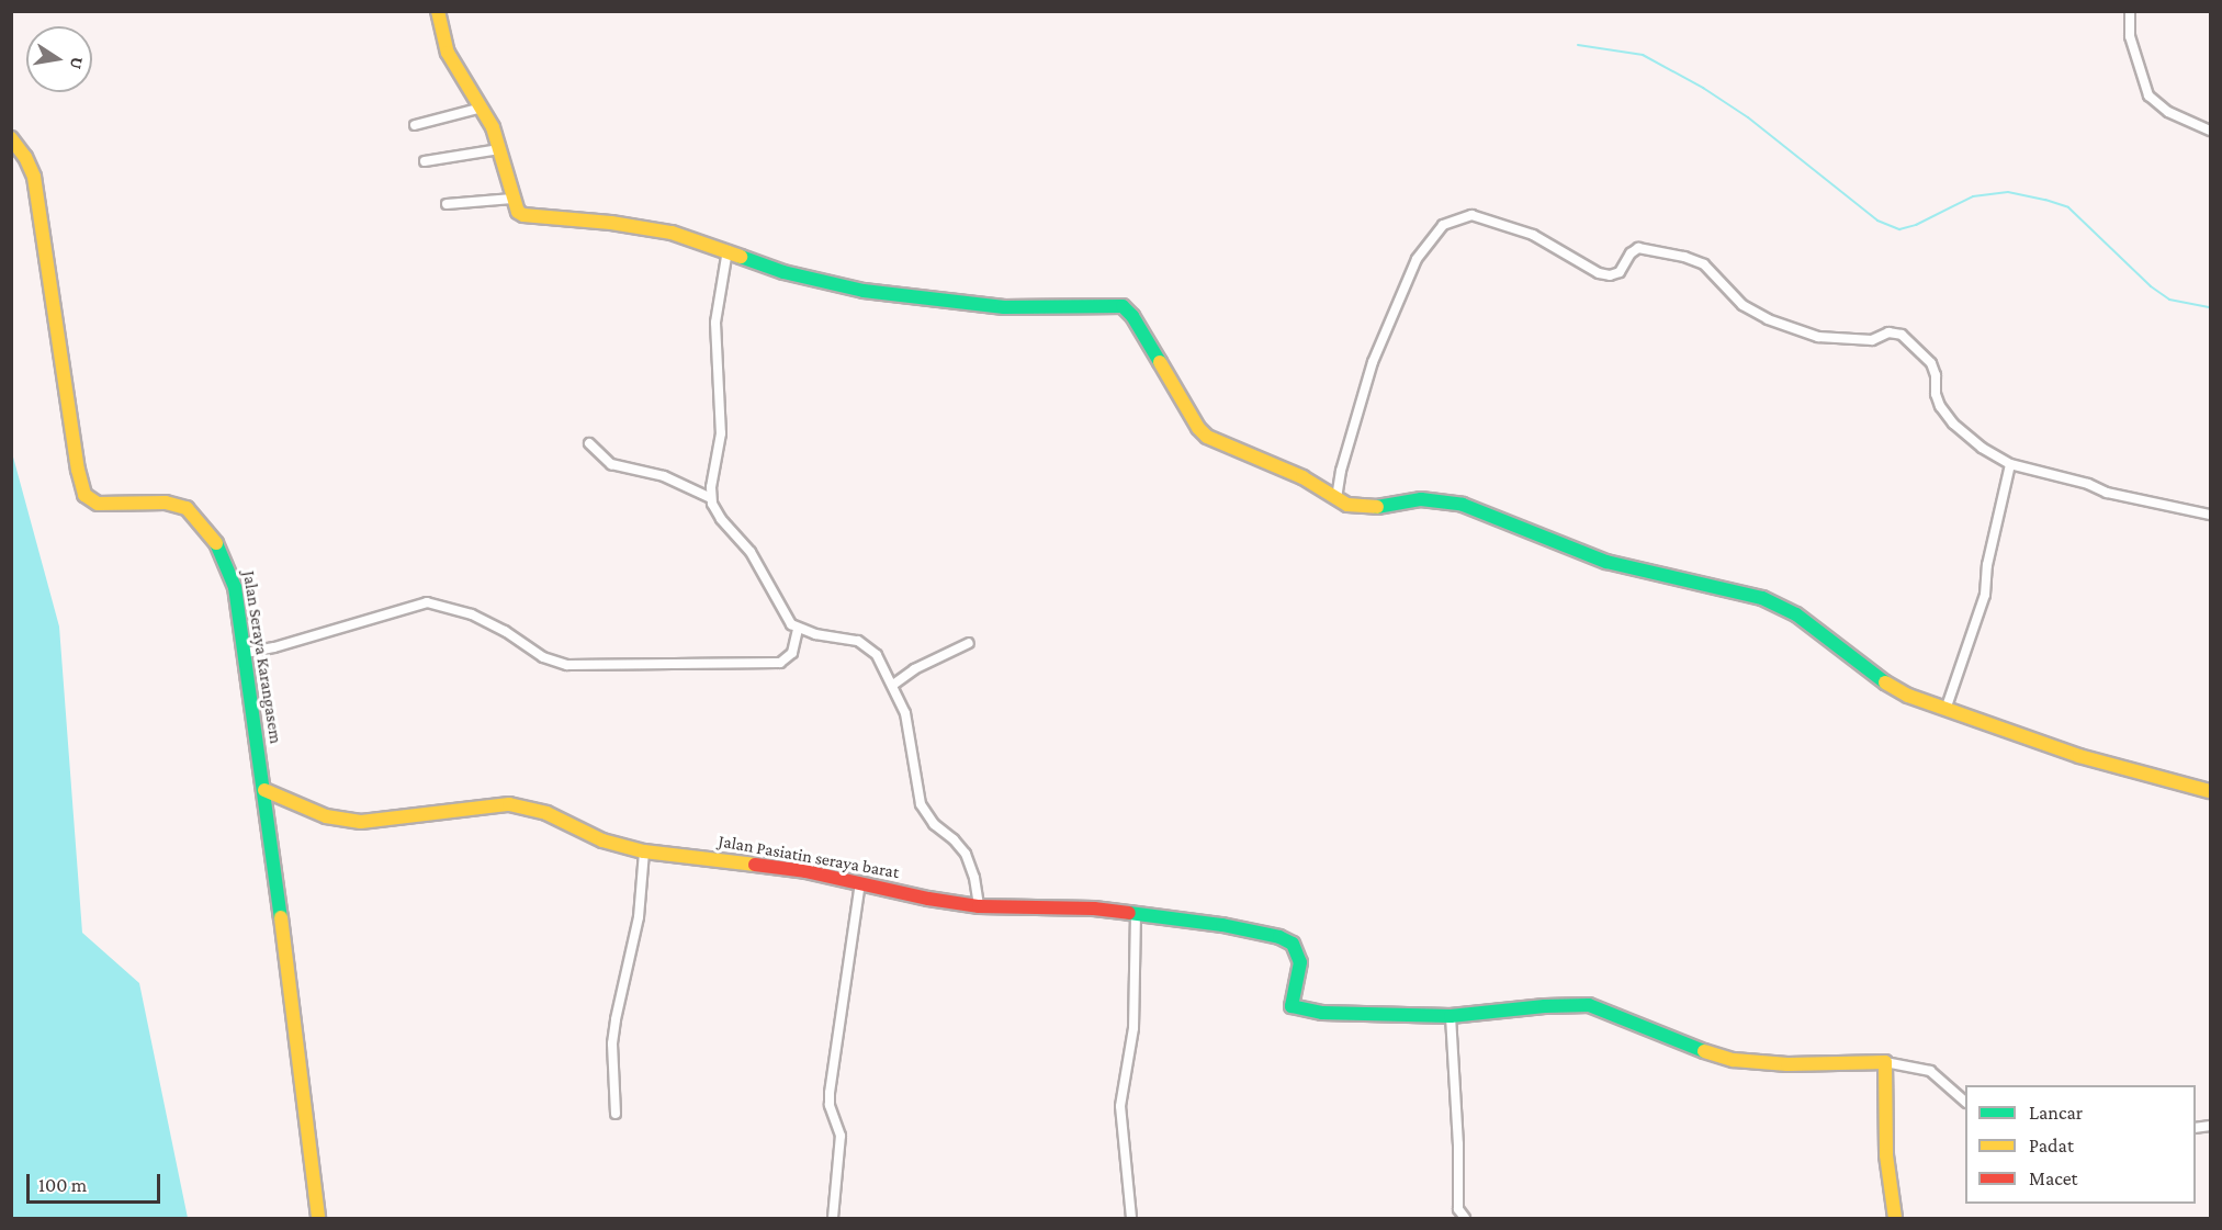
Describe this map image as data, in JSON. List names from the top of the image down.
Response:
{
  "streets": {
    "street": ["Jalan Seraya Karangasem", "Jalan Pasiatin seraya barat"]
  },
  "crossings": [
    ["Jalan Seraya Karangasem", "Jalan Pasiatin seraya barat"]
  ],
  "legend": ["Lancar", "Padat", "Macet"],
  "scale_bar": "100 m",
  "north": "right"
}
